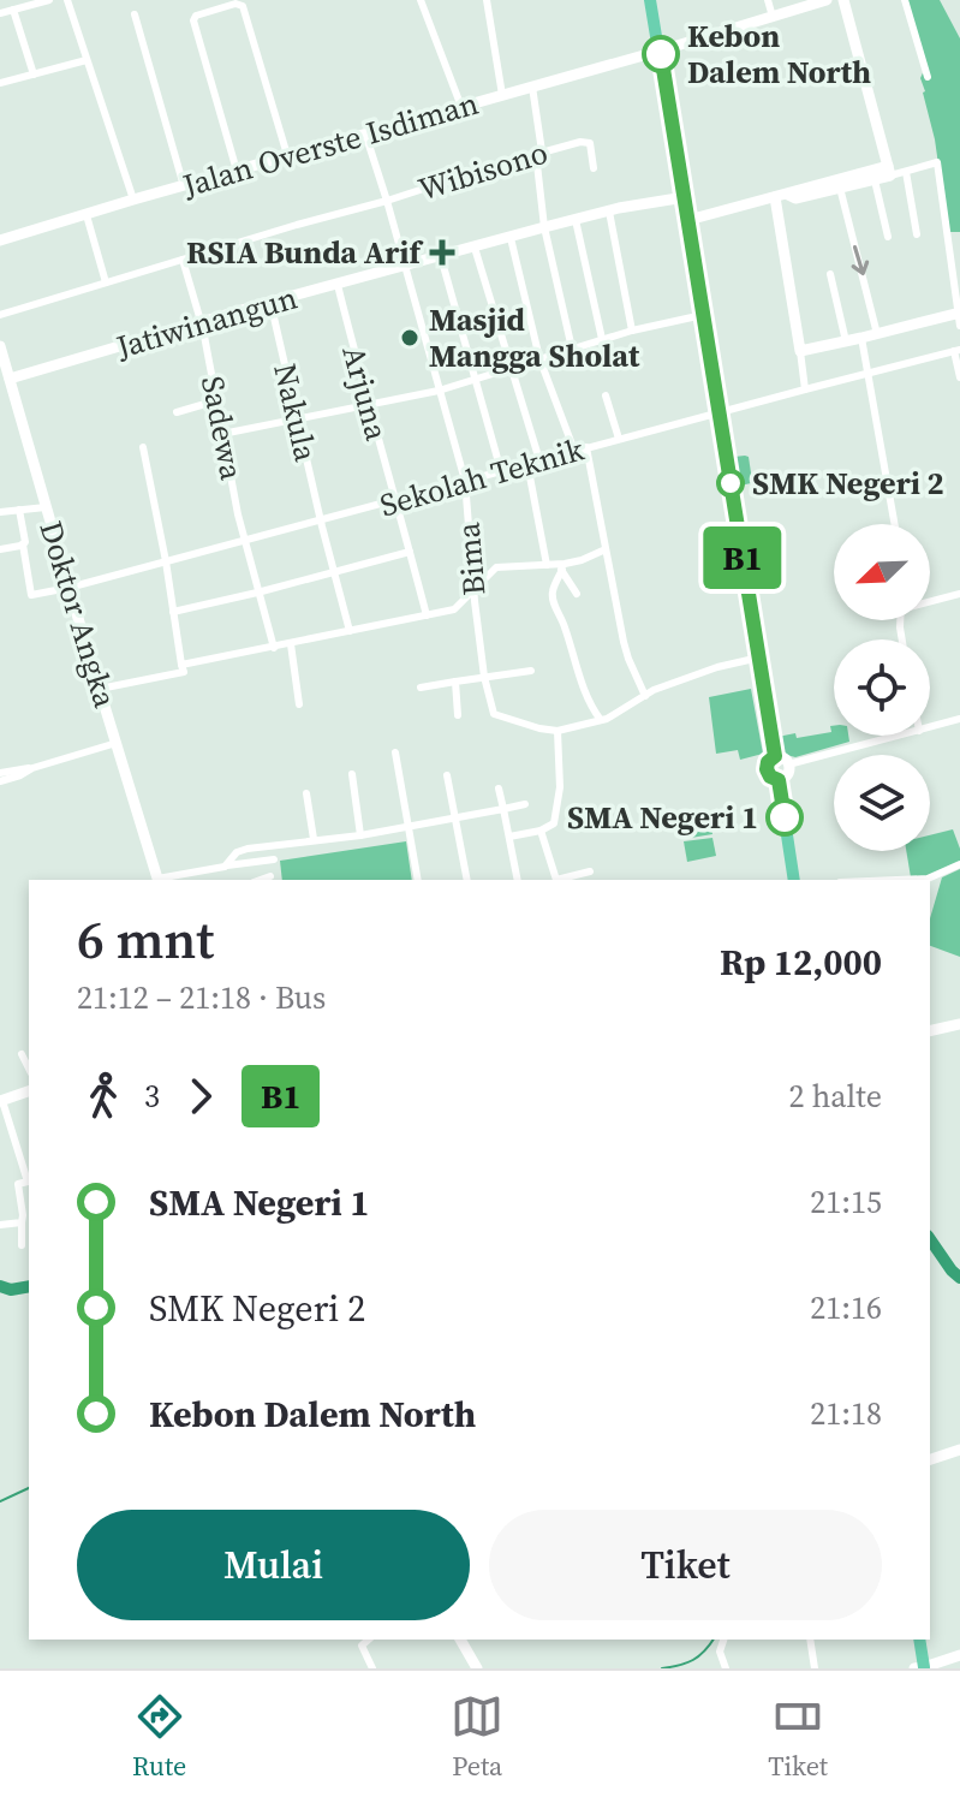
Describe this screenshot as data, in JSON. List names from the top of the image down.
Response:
{
  "streets": {
    "street": [
      "Jalan Overste Isdiman",
      "Wibisono",
      "Jatiwinangun",
      "Arjuna",
      "Nakula",
      "Sadewa",
      "Sekolah Teknik",
      "Bima",
      "Doktor Angka"
    ]
  },
  "crossings": [
    ["Jalan Overste Isdiman", "Bima"],
    ["Wibisono", "Sadewa"],
    ["Wibisono", "Bima"],
    ["Jatiwinangun", "Arjuna"],
    ["Jatiwinangun", "Nakula"],
    ["Jatiwinangun", "Sadewa"],
    ["Jatiwinangun", "Bima"],
    ["Jatiwinangun", "Doktor Angka"],
    ["Arjuna", "Sekolah Teknik"],
    ["Nakula", "Sekolah Teknik"],
    ["Sadewa", "Sekolah Teknik"],
    ["Sekolah Teknik", "Bima"],
    ["Sekolah Teknik", "Doktor Angka"]
  ],
  "places": {
    "other": [
      "Kebon Dalem North",
      "Masjid Mangga Sholat",
      "SMK Negeri 2",
      "SMA Negeri 1"
    ],
    "health": ["RSIA Bunda Arif"]
  },
  "lines": ["bus line B1"],
  "north": "bottom left",
  "page": {
    "on_map": "B1",
    "heading": ["6 mnt", "21:12 – 21:18 · Bus", "Rp 12,000"],
    "legs": ["3", "B1", "2 halte"],
    "list": [
      {
        "name": "SMA Negeri 1",
        "value": "21:15"
      },
      {
        "name": "SMK Negeri 2",
        "value": "21:16"
      },
      {
        "name": "Kebon Dalem North",
        "value": "21:18"
      }
    ],
    "buttons": ["Mulai", "Tiket"],
    "tabs": ["Rute", "Peta", "Tiket"]
  }
}
